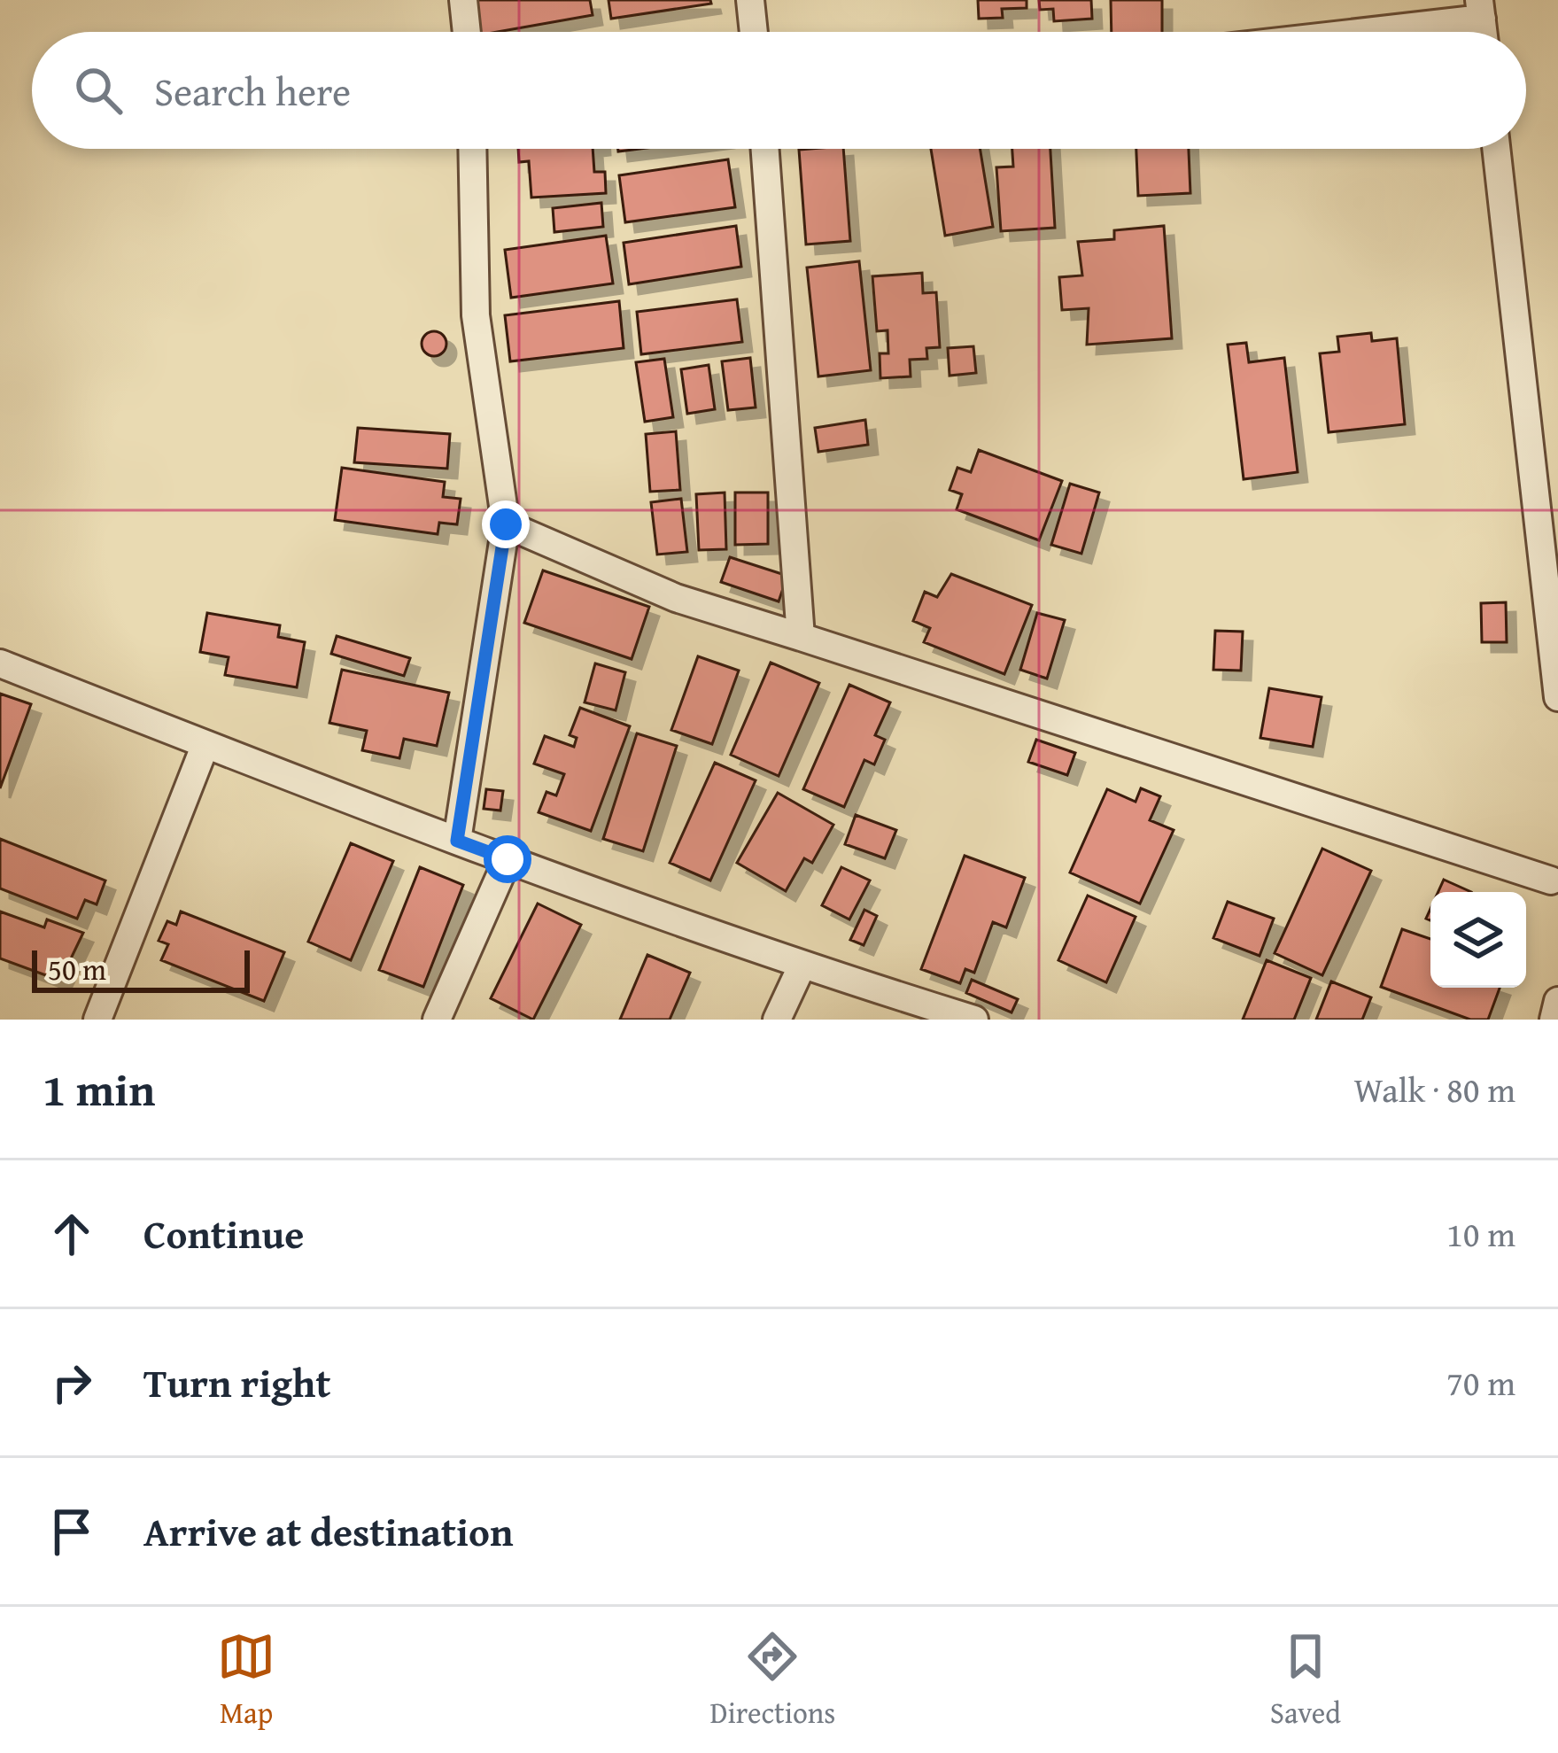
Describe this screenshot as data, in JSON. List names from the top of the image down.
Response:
{
  "scale_bar": "50 m",
  "page": {
    "search": "Search here",
    "scale": "50 m",
    "heading": ["1 min", "Walk · 80 m"],
    "list": [
      ["Continue", "10 m"],
      ["Turn right", "70 m"],
      "Arrive at destination"
    ],
    "nav": ["Map", "Directions", "Saved"]
  }
}
